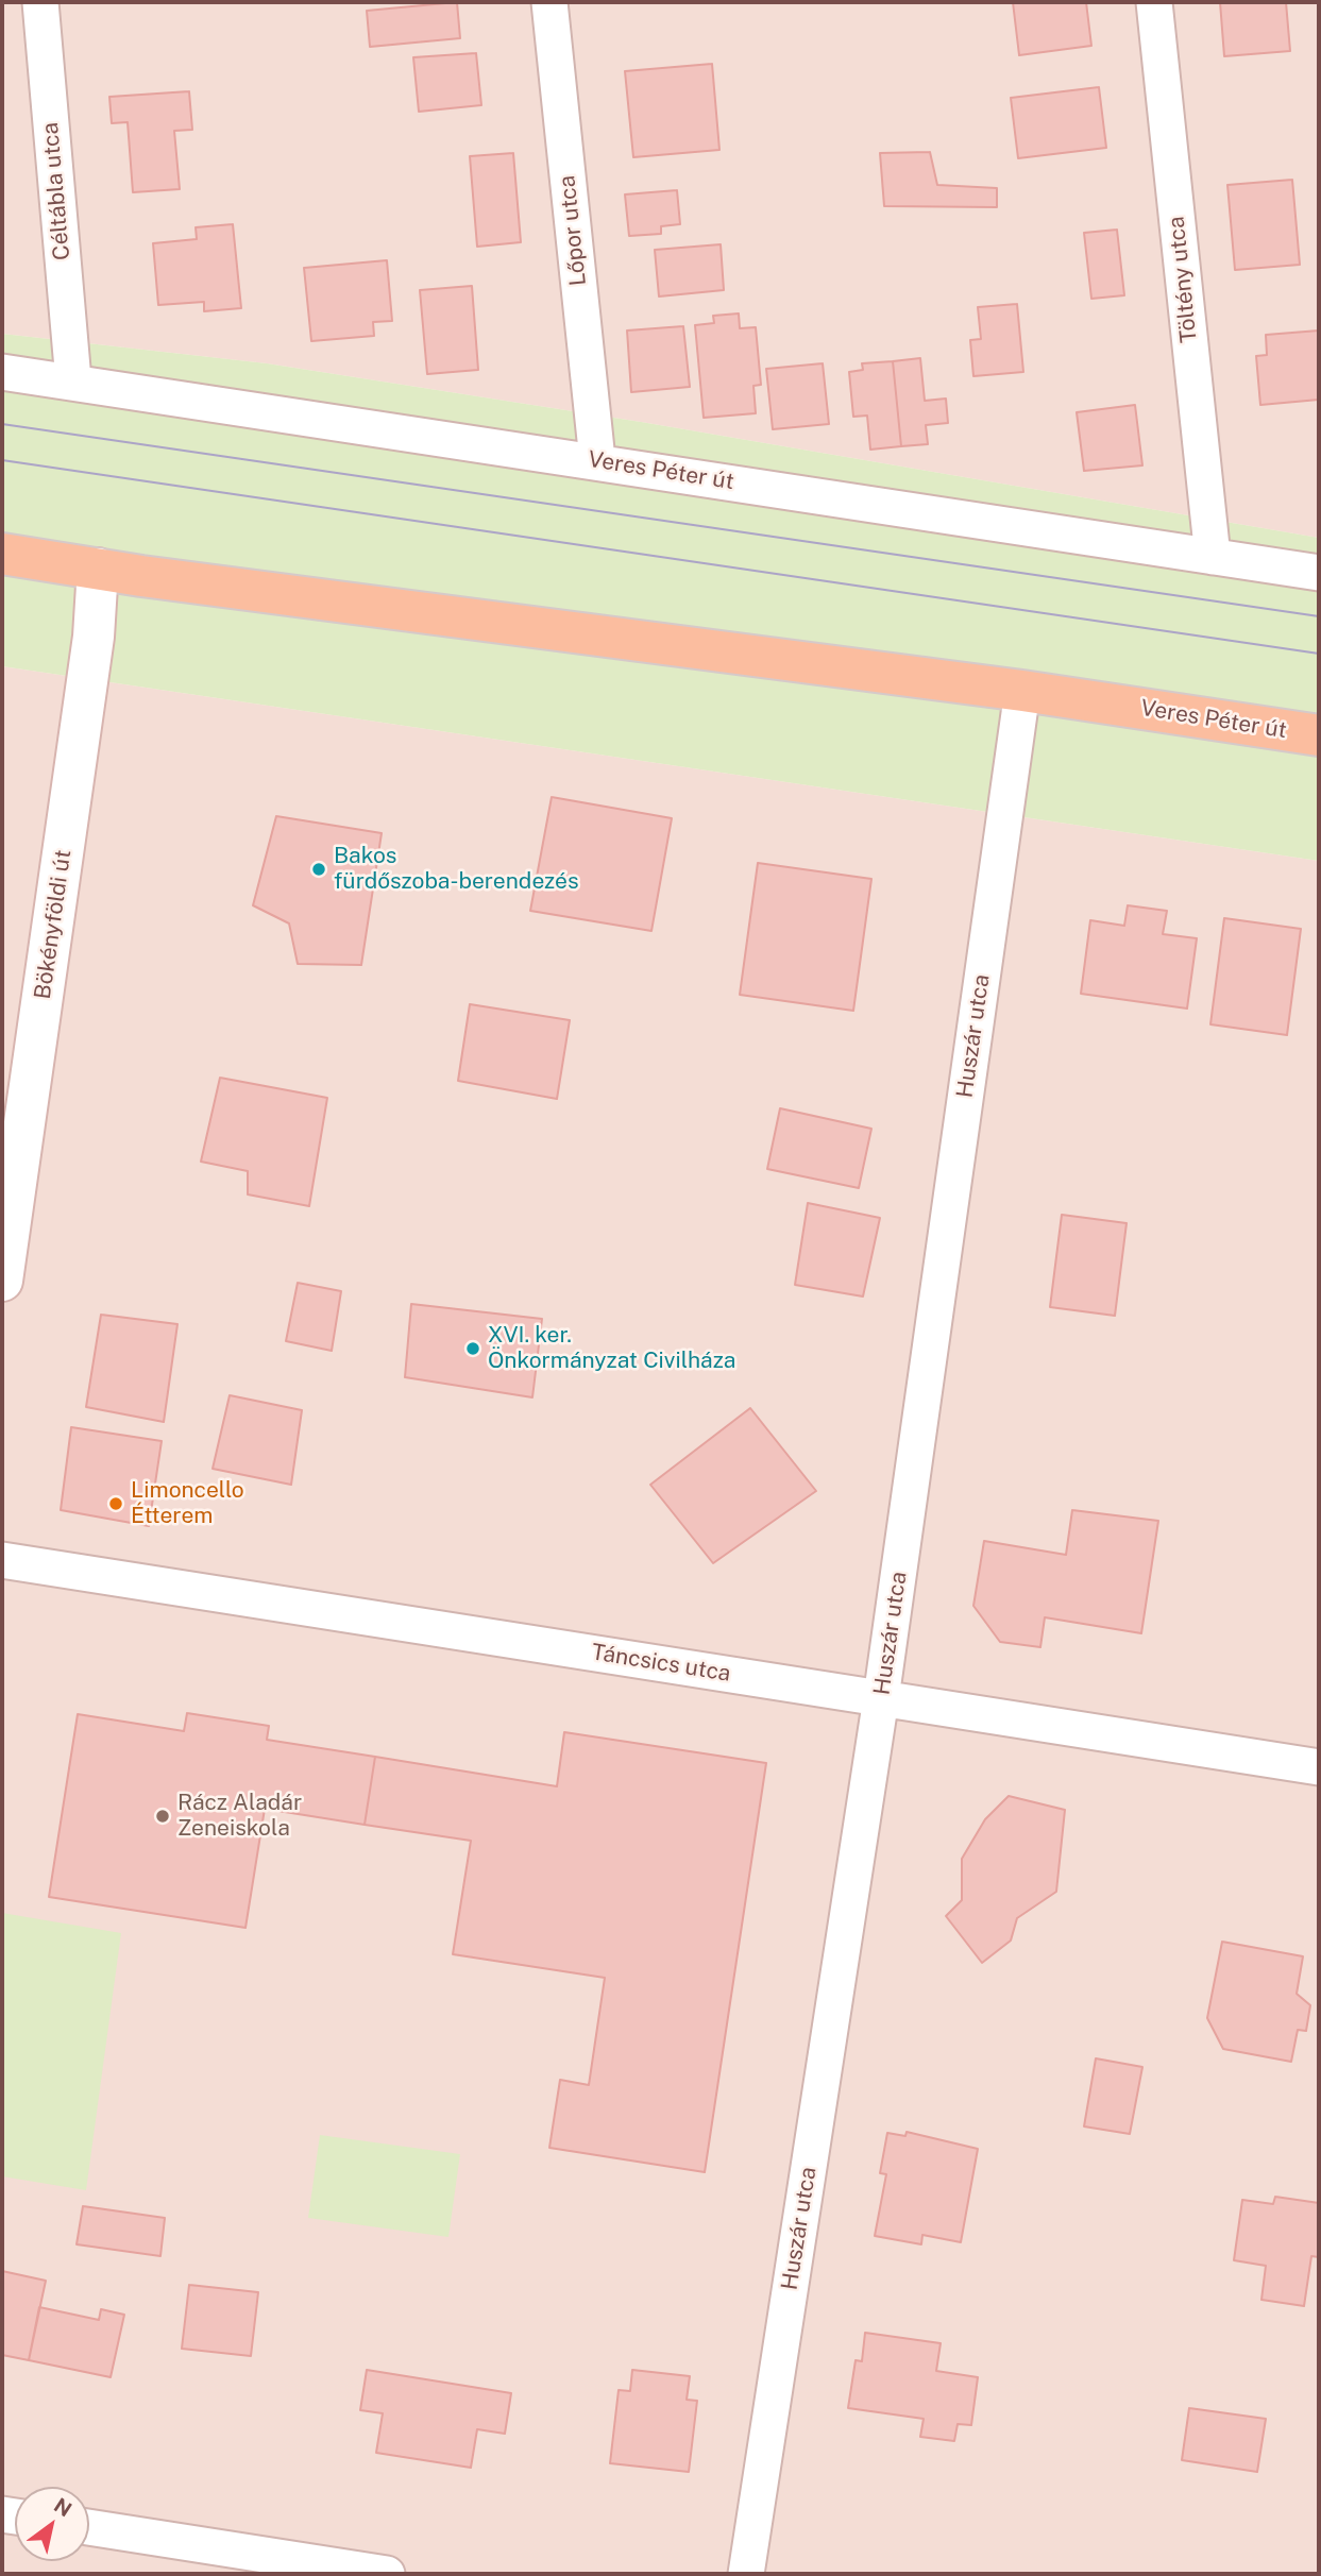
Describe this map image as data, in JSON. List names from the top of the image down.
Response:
{
  "streets": {
    "main road": ["Veres Péter út"],
    "street": [
      "Céltábla utca",
      "Lőpor utca",
      "Töltény utca",
      "Bökényföldi út",
      "Huszár utca",
      "Táncsics utca"
    ]
  },
  "crossings": [
    ["Céltábla utca", "Veres Péter út"],
    ["Lőpor utca", "Veres Péter út"],
    ["Töltény utca", "Veres Péter út"],
    ["Veres Péter út", "Bökényföldi út"],
    ["Veres Péter út", "Huszár utca"],
    ["Huszár utca", "Táncsics utca"]
  ],
  "places": [
    "Bakos fürdőszoba-berendezés",
    "XVI. ker. Önkormányzat Civilháza",
    "Limoncello Étterem",
    "Rácz Aladár Zeneiskola"
  ],
  "north": "top right"
}
